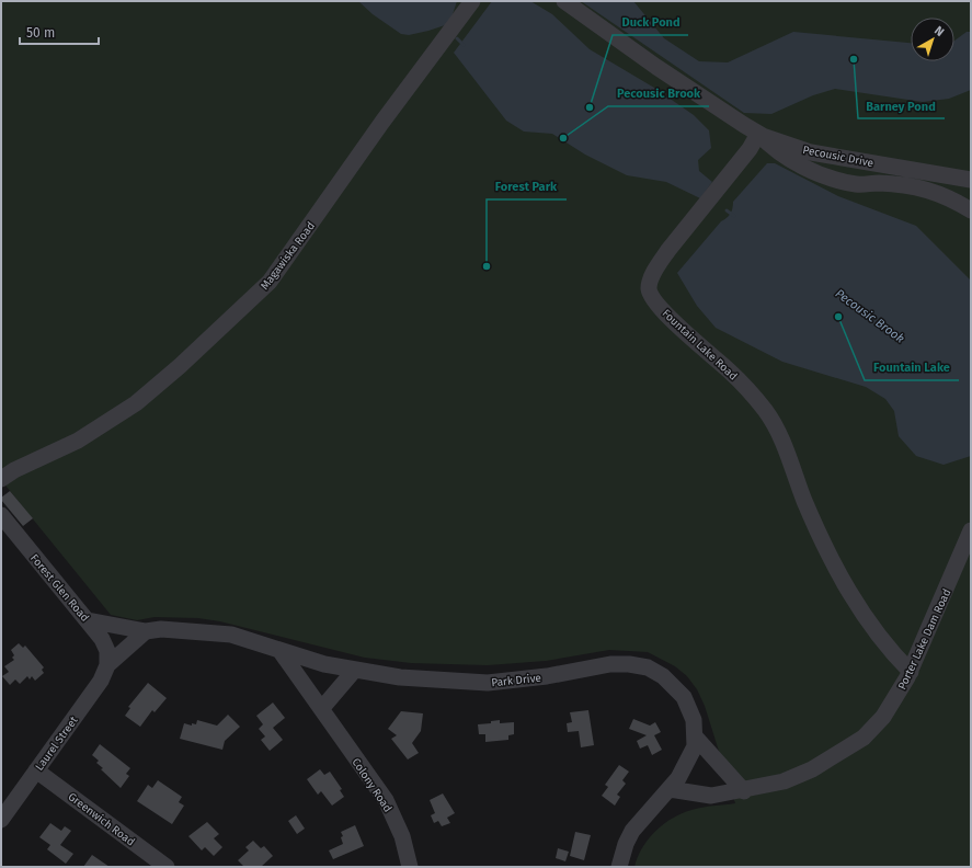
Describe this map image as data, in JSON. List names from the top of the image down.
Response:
{
  "streets": {
    "street": [
      "Pecousic Drive",
      "Magawiska Road",
      "Fountain Lake Road",
      "Forest Glen Road",
      "Porter Lake Dam Road",
      "Park Drive",
      "Laurel Street",
      "Colony Road",
      "Greenwich Road"
    ]
  },
  "crossings": [
    ["Pecousic Drive", "Fountain Lake Road"],
    ["Fountain Lake Road", "Porter Lake Dam Road"],
    ["Forest Glen Road", "Park Drive"],
    ["Forest Glen Road", "Laurel Street"],
    ["Porter Lake Dam Road", "Park Drive"],
    ["Park Drive", "Colony Road"],
    ["Laurel Street", "Greenwich Road"]
  ],
  "water": ["Pecousic Brook"],
  "places": [
    "Barney Pond",
    "Duck Pond",
    "Pecousic Brook",
    "Forest Park",
    "Fountain Lake"
  ],
  "scale_bar": "50 m",
  "north": "top right"
}
